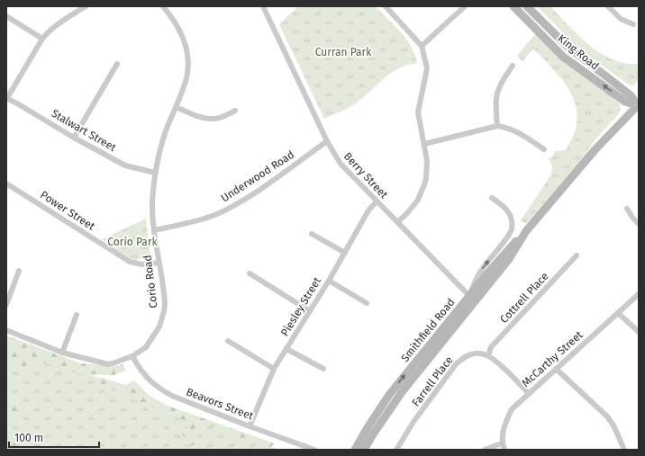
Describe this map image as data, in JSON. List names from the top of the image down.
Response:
{
  "streets": {
    "main road": ["King Road", "Smithfield Road"],
    "street": [
      "Stalwart Street",
      "Berry Street",
      "Underwood Road",
      "Power Street",
      "Corio Road",
      "Cottrell Place",
      "Piesley Street",
      "McCarthy Street",
      "Farrell Place",
      "Beavors Street"
    ]
  },
  "crossings": [
    ["King Road", "Smithfield Road"],
    ["Stalwart Street", "Corio Road"],
    ["Berry Street", "Underwood Road"],
    ["Berry Street", "Piesley Street"],
    ["Berry Street", "Smithfield Road"],
    ["Underwood Road", "Corio Road"],
    ["Power Street", "Corio Road"],
    ["Corio Road", "Beavors Street"],
    ["Cottrell Place", "Farrell Place"],
    ["Piesley Street", "Beavors Street"]
  ],
  "parks": ["Curran Park", "Corio Park"],
  "scale_bar": "100 m"
}
